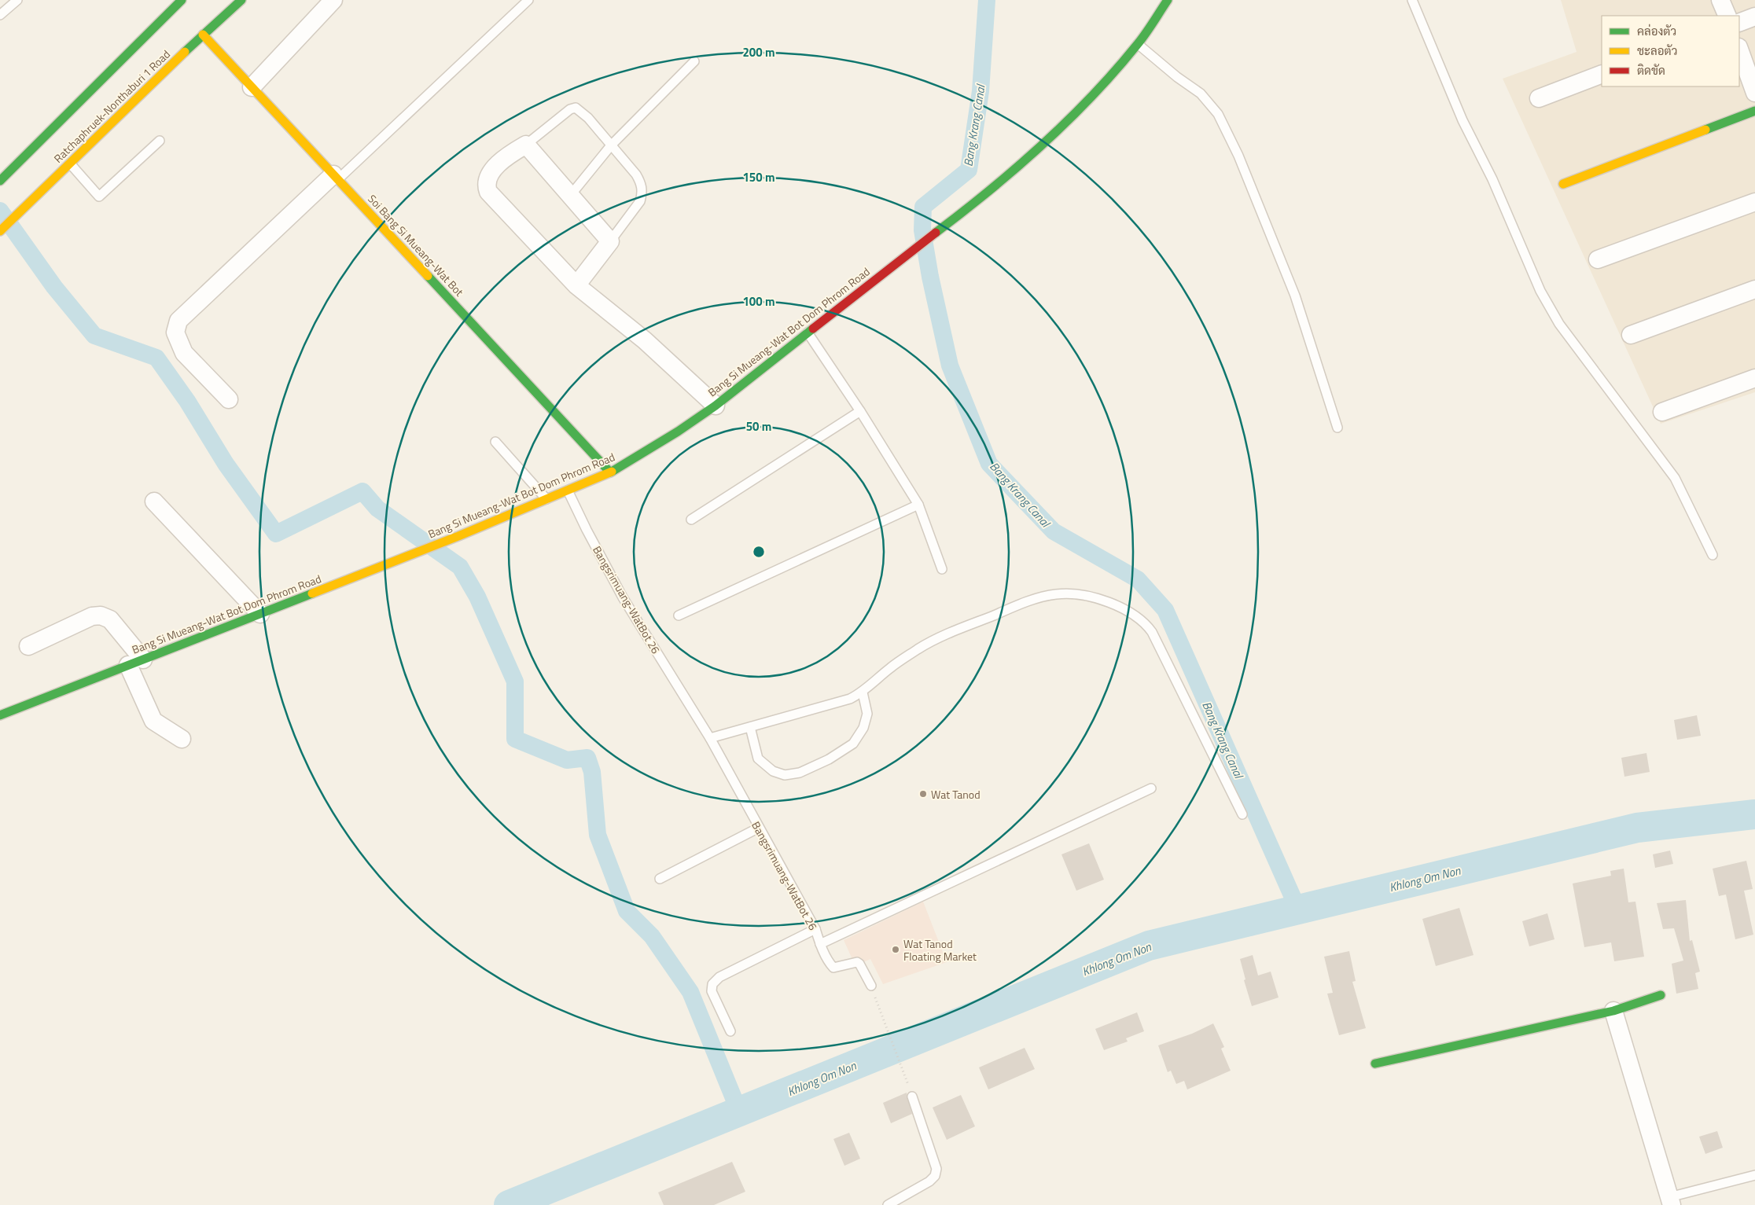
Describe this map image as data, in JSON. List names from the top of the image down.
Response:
{
  "streets": {
    "street": ["Ratchaphruek-Nonthaburi 1 Road", "Soi Bang Si Mueang-Wat Bot", "Bang Si Mueang-Wat Bot Dom Phrom Road"],
    "lane": ["Bangsrimuang-WatBot 26"]
  },
  "crossings": [
    ["Ratchaphruek-Nonthaburi 1 Road", "Soi Bang Si Mueang-Wat Bot"],
    ["Soi Bang Si Mueang-Wat Bot", "Bang Si Mueang-Wat Bot Dom Phrom Road"],
    ["Bang Si Mueang-Wat Bot Dom Phrom Road", "Bangsrimuang-WatBot 26"]
  ],
  "water": ["Bang Krang Canal", "Khlong Om Non"],
  "places": ["Wat Tanod", "Wat Tanod Floating Market"],
  "legend": ["คล่องตัว", "ชะลอตัว", "ติดขัด"],
  "rings": [
    "200 m",
    "150 m",
    "100 m",
    "50 m"
  ]
}
